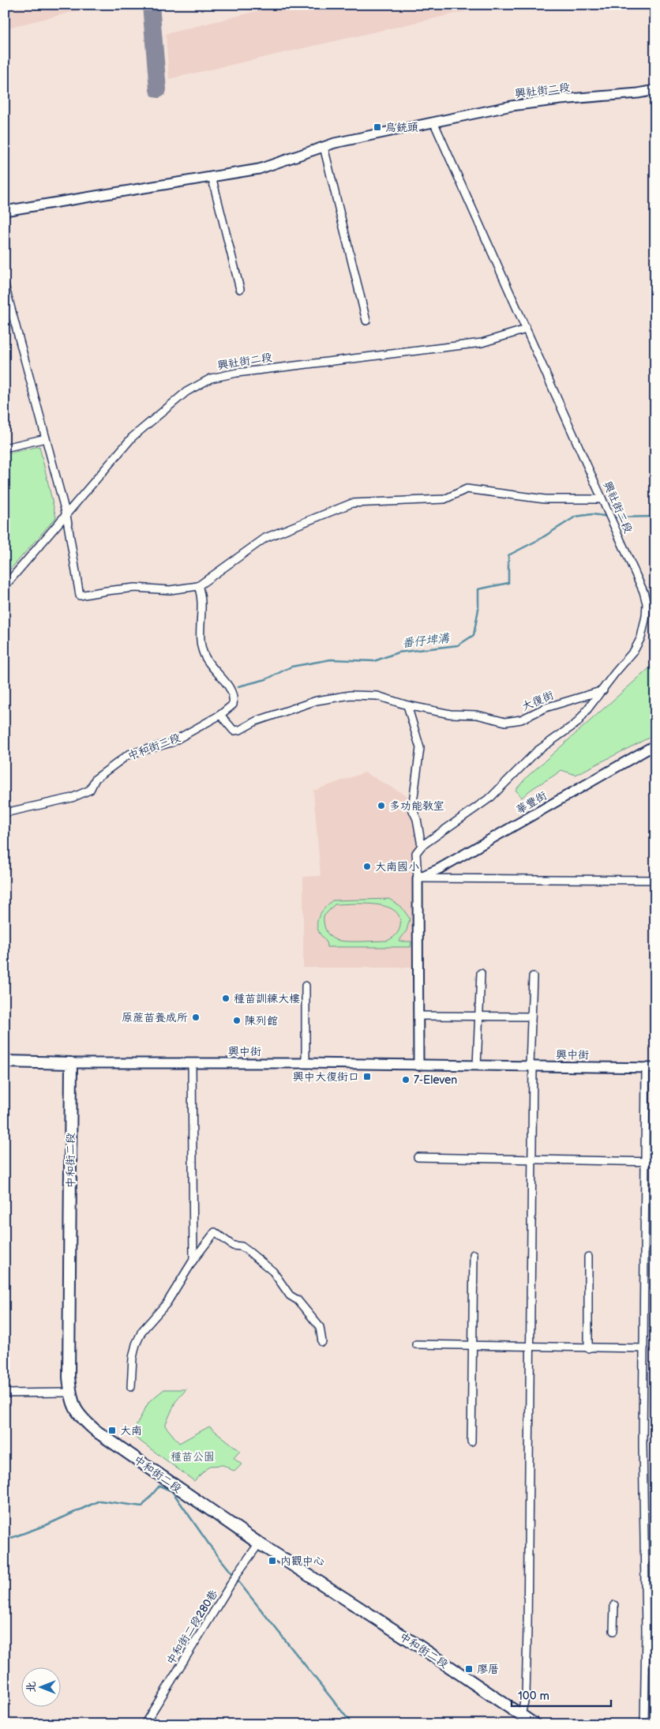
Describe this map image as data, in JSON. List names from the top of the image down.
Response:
{
  "streets": {
    "main road": ["中和街二段"],
    "street": [
      "興社街二段",
      "大復街",
      "中和街三段",
      "華豐街",
      "興中街",
      "中和街二段280巷"
    ]
  },
  "crossings": [
    ["興社街二段", "大復街"],
    ["大復街", "中和街三段"],
    ["興中街", "中和街二段"],
    ["中和街二段", "中和街二段280巷"]
  ],
  "water": ["番仔埤溝"],
  "parks": ["種苗公園"],
  "places": {
    "transit": [
      "鳥銃頭",
      "興中大復街口",
      "大南",
      "內觀中心",
      "廖厝"
    ],
    "other": [
      "多功能教室",
      "大南國小",
      "種苗訓練大樓",
      "原蔗苗養成所",
      "陳列館",
      "7-Eleven"
    ]
  },
  "scale_bar": "100 m",
  "north": "left"
}
